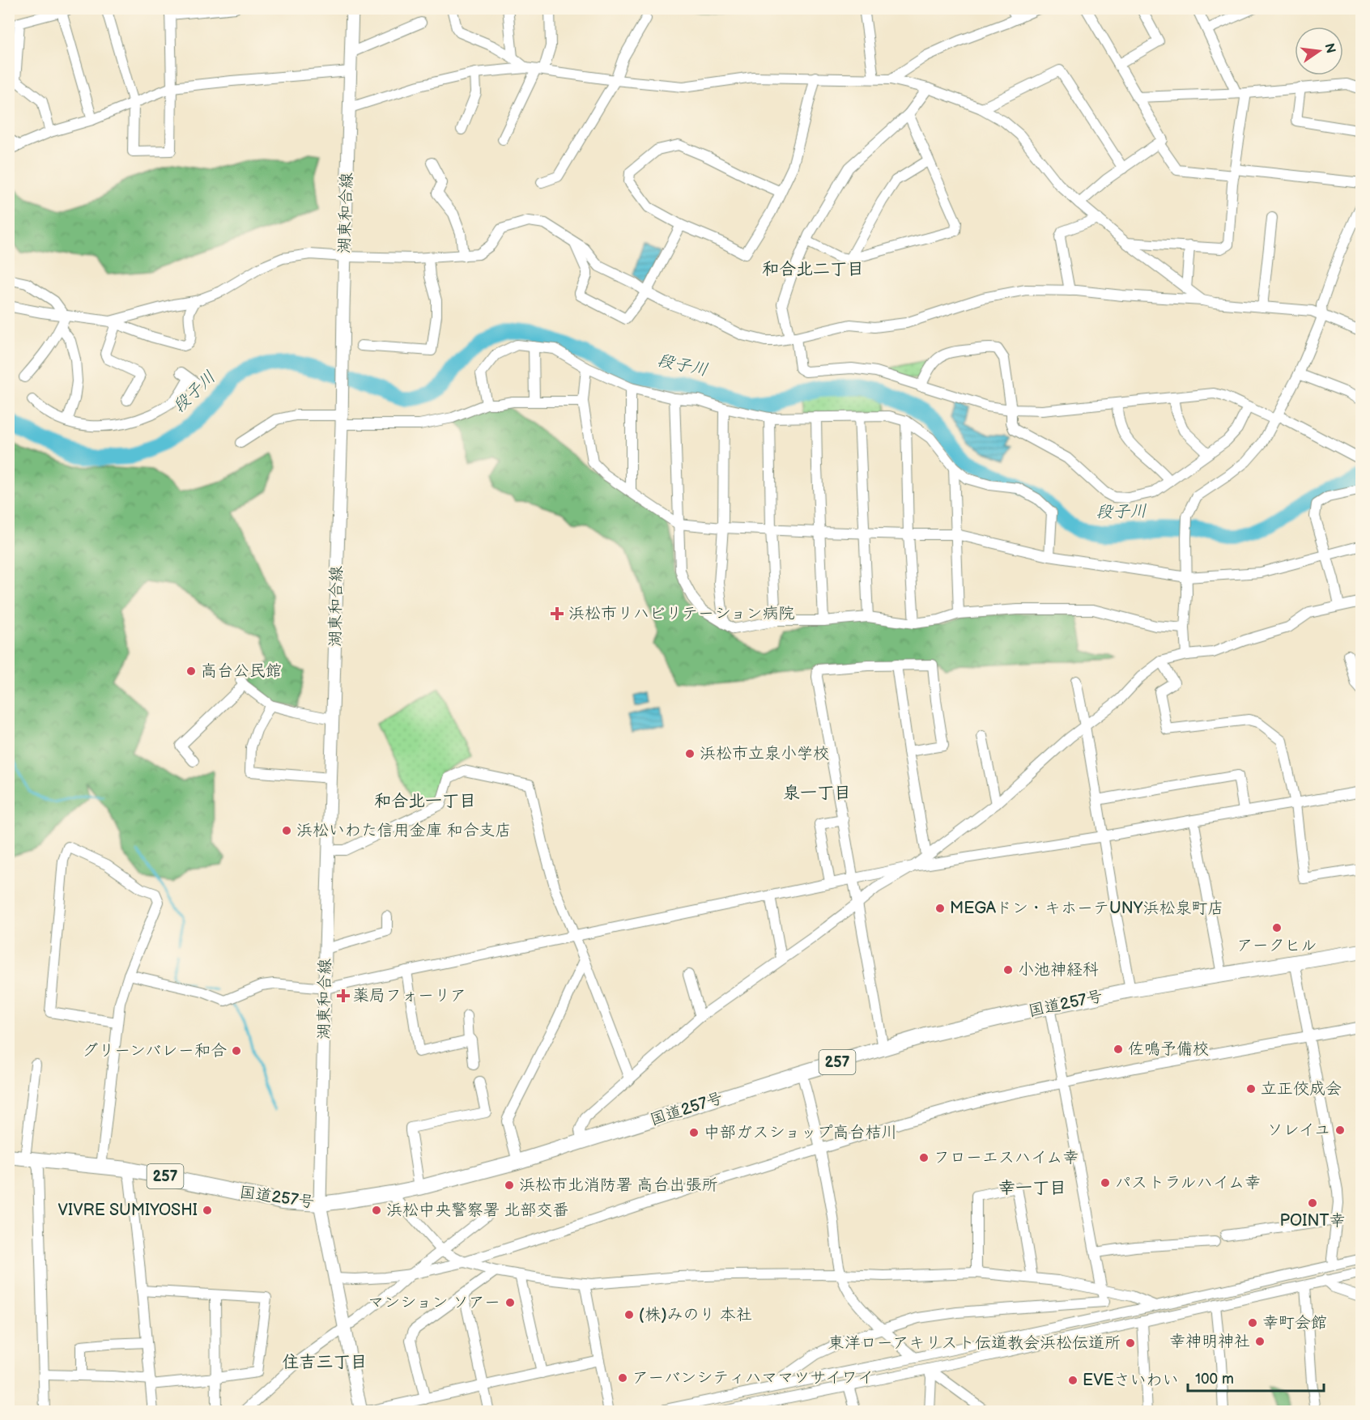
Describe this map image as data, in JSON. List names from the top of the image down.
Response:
{
  "streets": {
    "highway": ["国道257号", "257"],
    "main road": ["湖東和合線"]
  },
  "crossings": [
    ["湖東和合線", "国道257号"]
  ],
  "districts": [
    "和合北二丁目",
    "泉一丁目",
    "和合北一丁目",
    "幸一丁目",
    "住吉三丁目"
  ],
  "water": ["段子川"],
  "places": {
    "health": ["浜松市リハビリテーション病院", "薬局フォーリア"],
    "other": [
      "高台公民館",
      "浜松市立泉小学校",
      "浜松いわた信用金庫 和合支店",
      "MEGAドン・キホーテUNY浜松泉町店",
      "アークヒル",
      "小池神経科",
      "佐鳴予備校",
      "グリーンバレー和合",
      "立正佼成会",
      "ソレイユ",
      "中部ガスショップ高台桔川",
      "フローエスハイム幸",
      "パストラルハイム幸",
      "浜松市北消防署 高台出張所",
      "POINT幸",
      "VIVRE SUMIYOSHI",
      "浜松中央警察署 北部交番",
      "マンション ソアー",
      "(株)みのり 本社",
      "幸町会館",
      "幸神明神社",
      "東洋ローアキリスト伝道教会浜松伝道所",
      "アーバンシティハママツサイワイ",
      "EVEさいわい"
    ]
  },
  "scale_bar": "100 m",
  "north": "right"
}
